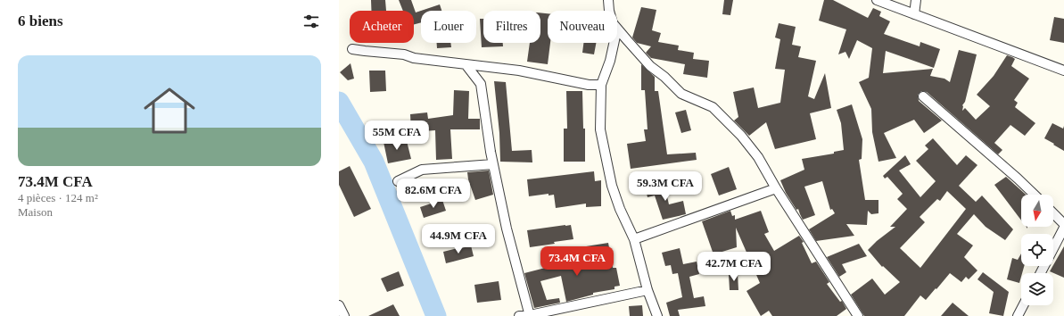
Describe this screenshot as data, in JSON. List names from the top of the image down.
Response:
{
  "north": "bottom",
  "page": {
    "heading": "6 biens",
    "chip": [
      "Acheter",
      "Louer",
      "Filtres",
      "Nouveau"
    ],
    "list": [
      {
        "name": "73.4M CFA",
        "note": "4 pièces · 124 m² · Maison"
      }
    ],
    "price": [
      "55M CFA",
      "59.3M CFA",
      "82.6M CFA",
      "44.9M CFA",
      "73.4M CFA",
      "42.7M CFA"
    ]
  }
}
